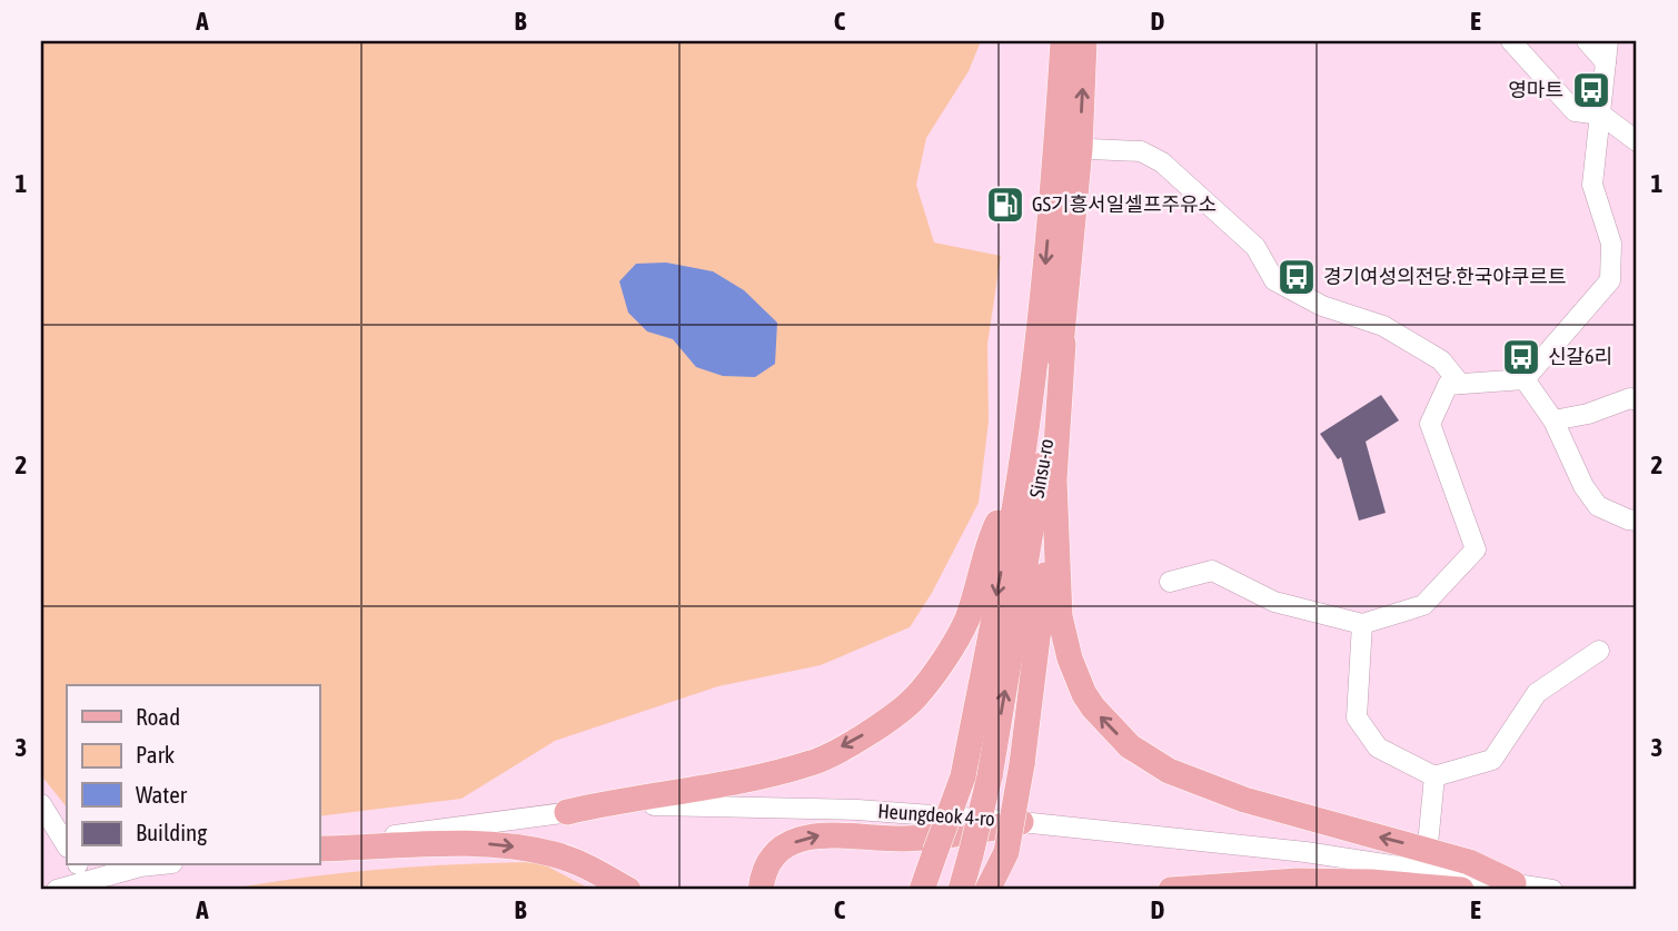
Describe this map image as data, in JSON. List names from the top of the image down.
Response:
{
  "streets": {
    "main road": ["Sinsu-ro"],
    "street": ["Heungdeok 4-ro"]
  },
  "places": {
    "bus stop": ["영마트", "경기여성의전당.한국야쿠르트", "신갈6리"],
    "fuel station": ["GS기흥서일셀프주유소"]
  },
  "legend": [
    "Road",
    "Park",
    "Water",
    "Building"
  ],
  "grid": {
    "columns": [
      "A",
      "B",
      "C",
      "D",
      "E"
    ],
    "rows": ["1", "2", "3"]
  }
}
